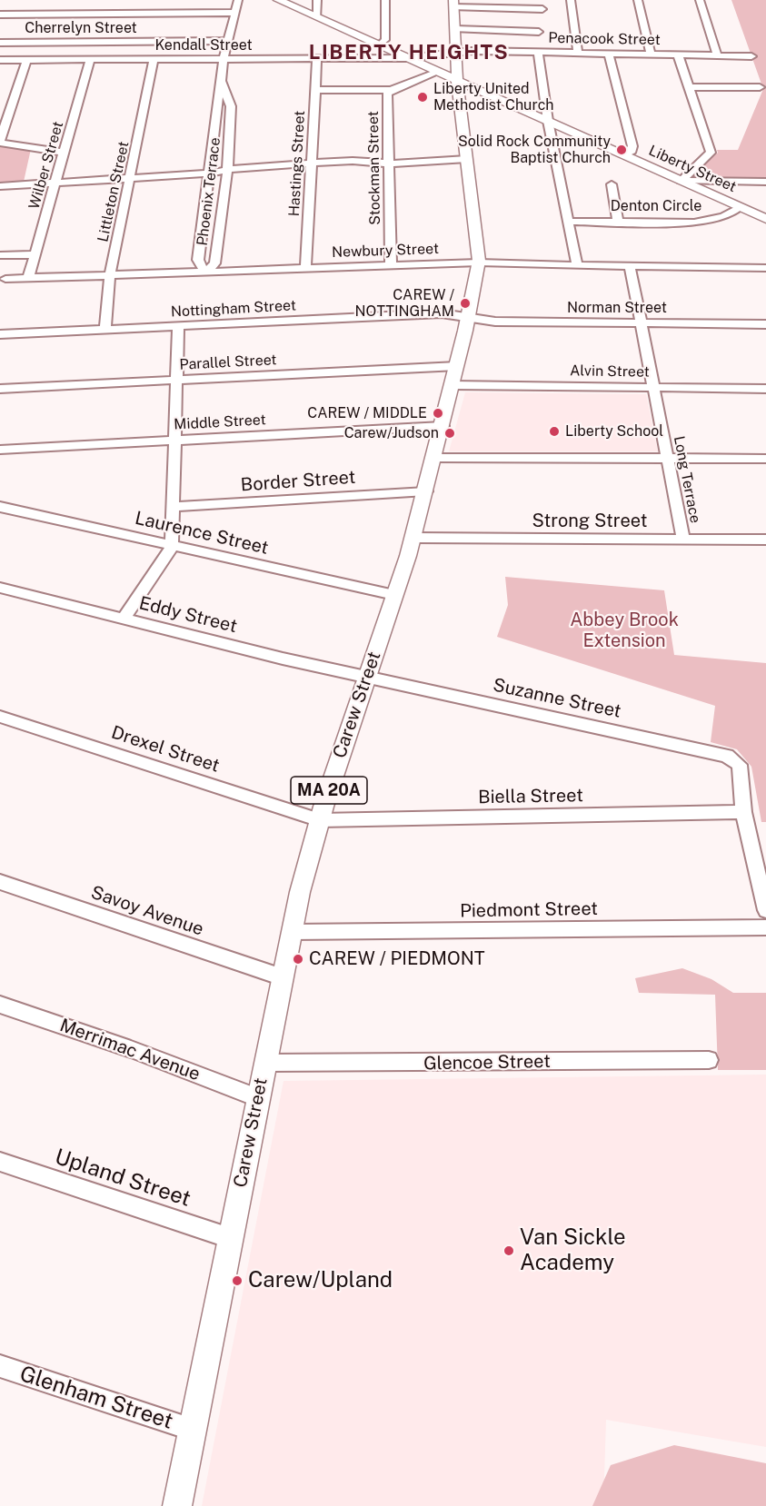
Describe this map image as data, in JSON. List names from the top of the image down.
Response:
{
  "streets": {
    "main road": ["Liberty Street", "Carew Street", "MA 20A"],
    "street": [
      "Cherrelyn Street",
      "Penacook Street",
      "Kendall Street",
      "Hastings Street",
      "Wilber Street",
      "Stockman Street",
      "Littleton Street",
      "Phoenix Terrace",
      "Denton Circle",
      "Newbury Street",
      "Norman Street",
      "Nottingham Street",
      "Parallel Street",
      "Alvin Street",
      "Middle Street",
      "Long Terrace",
      "Border Street",
      "Strong Street",
      "Laurence Street",
      "Eddy Street",
      "Suzanne Street",
      "Drexel Street",
      "Biella Street",
      "Piedmont Street",
      "Savoy Avenue",
      "Merrimac Avenue",
      "Glencoe Street",
      "Upland Street",
      "Glenham Street"
    ]
  },
  "crossings": [
    ["Cherrelyn Street", "Phoenix Terrace"],
    ["Penacook Street", "Kendall Street"],
    ["Penacook Street", "Liberty Street"],
    ["Penacook Street", "Carew Street"],
    ["Kendall Street", "Hastings Street"],
    ["Kendall Street", "Wilber Street"],
    ["Kendall Street", "Liberty Street"],
    ["Kendall Street", "Littleton Street"],
    ["Kendall Street", "Phoenix Terrace"],
    ["Hastings Street", "Newbury Street"],
    ["Wilber Street", "Newbury Street"],
    ["Stockman Street", "Liberty Street"],
    ["Stockman Street", "Newbury Street"],
    ["Liberty Street", "Denton Circle"],
    ["Liberty Street", "Carew Street"],
    ["Littleton Street", "Newbury Street"],
    ["Littleton Street", "Nottingham Street"],
    ["Phoenix Terrace", "Newbury Street"],
    ["Newbury Street", "Long Terrace"],
    ["Newbury Street", "Carew Street"],
    ["Norman Street", "Nottingham Street"],
    ["Norman Street", "Long Terrace"],
    ["Norman Street", "Carew Street"],
    ["Nottingham Street", "Carew Street"],
    ["Parallel Street", "Alvin Street"],
    ["Parallel Street", "Carew Street"],
    ["Alvin Street", "Long Terrace"],
    ["Alvin Street", "Carew Street"],
    ["Middle Street", "Carew Street"],
    ["Long Terrace", "Strong Street"],
    ["Border Street", "Carew Street"],
    ["Strong Street", "Carew Street"],
    ["Laurence Street", "Carew Street"],
    ["Eddy Street", "Suzanne Street"],
    ["Eddy Street", "Carew Street"],
    ["Suzanne Street", "Carew Street"],
    ["Suzanne Street", "Biella Street"],
    ["Carew Street", "Drexel Street"],
    ["Carew Street", "Biella Street"],
    ["Carew Street", "Piedmont Street"],
    ["Carew Street", "Savoy Avenue"],
    ["Carew Street", "Merrimac Avenue"],
    ["Carew Street", "Glencoe Street"],
    ["Carew Street", "Upland Street"],
    ["Carew Street", "Glenham Street"],
    ["Drexel Street", "Biella Street"]
  ],
  "districts": ["LIBERTY HEIGHTS"],
  "parks": ["Abbey Brook Extension"],
  "places": [
    "Liberty United Methodist Church",
    "Solid Rock Community Baptist Church",
    "CAREW / NOTTINGHAM",
    "CAREW / MIDDLE",
    "Liberty School",
    "Carew/Judson",
    "CAREW / PIEDMONT",
    "Van Sickle Academy",
    "Carew/Upland"
  ]
}
